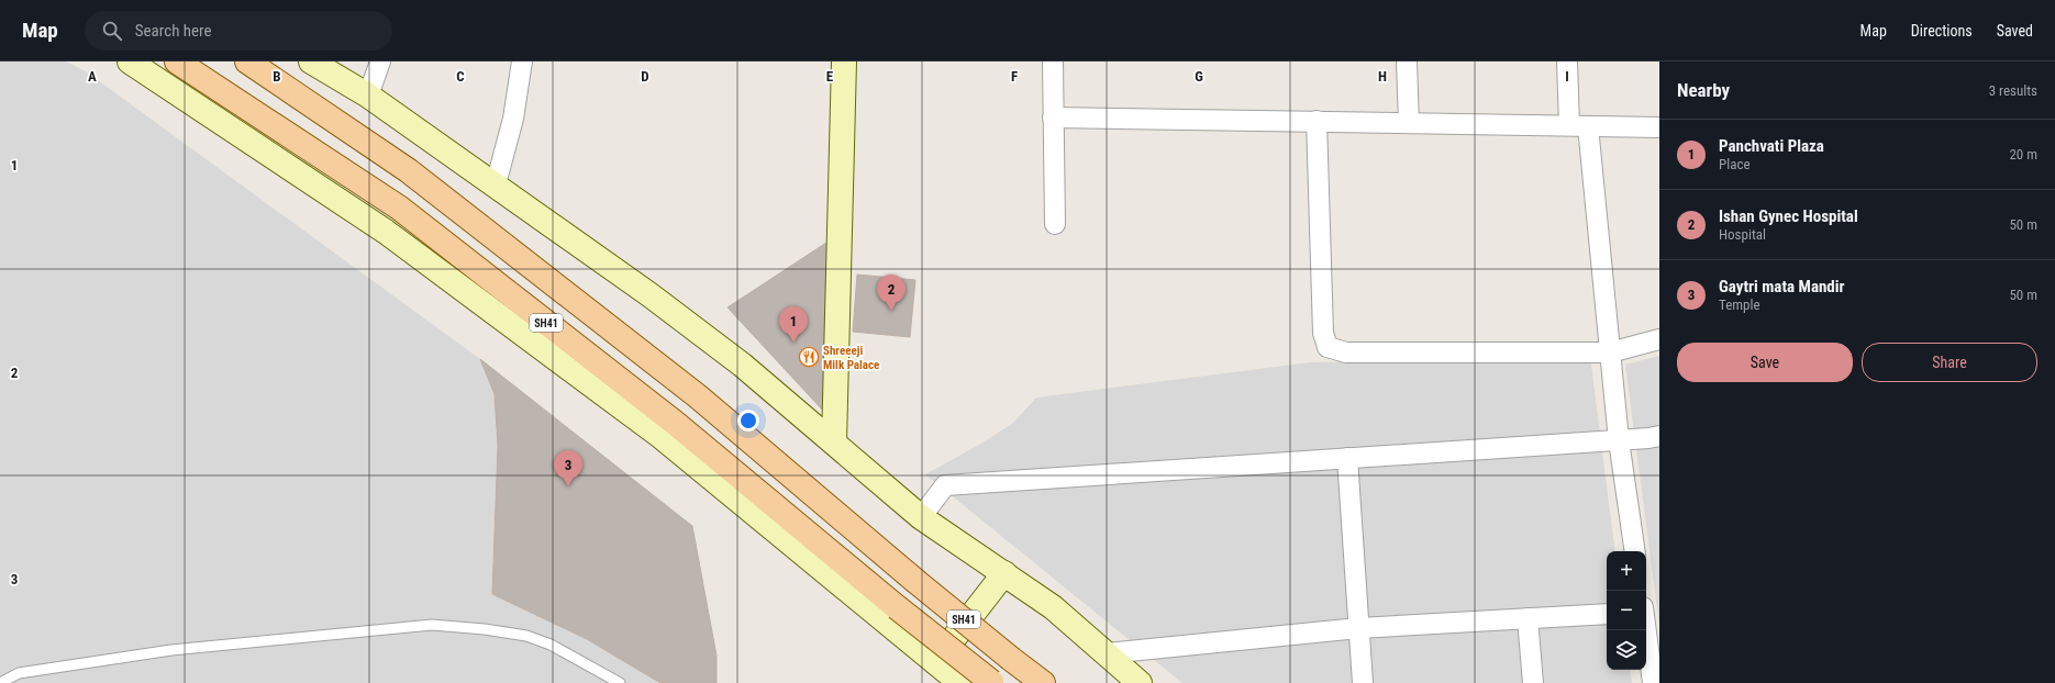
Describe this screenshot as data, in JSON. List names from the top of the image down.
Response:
{
  "streets": {
    "main road": ["SH41"]
  },
  "places": {
    "restaurant": ["Shreeeji Milk Palace"]
  },
  "page": {
    "header": "Map",
    "search": "Search here",
    "nav": ["Map", "Directions", "Saved"],
    "heading": ["Nearby", "3 results"],
    "list": [
      {
        "mark": "1",
        "name": "Panchvati Plaza",
        "note": "Place",
        "value": "20 m"
      },
      {
        "mark": "2",
        "name": "Ishan Gynec Hospital",
        "note": "Hospital",
        "value": "50 m"
      },
      {
        "mark": "3",
        "name": "Gaytri mata Mandir",
        "note": "Temple",
        "value": "50 m"
      }
    ],
    "pins": ["2", "1", "3"],
    "buttons": ["Save", "Share"],
    "map_buttons": ["+", "−"]
  },
  "grid": {
    "columns": [
      "A",
      "B",
      "C",
      "D",
      "E",
      "F",
      "G",
      "H",
      "I"
    ],
    "rows": ["1", "2", "3"]
  }
}
